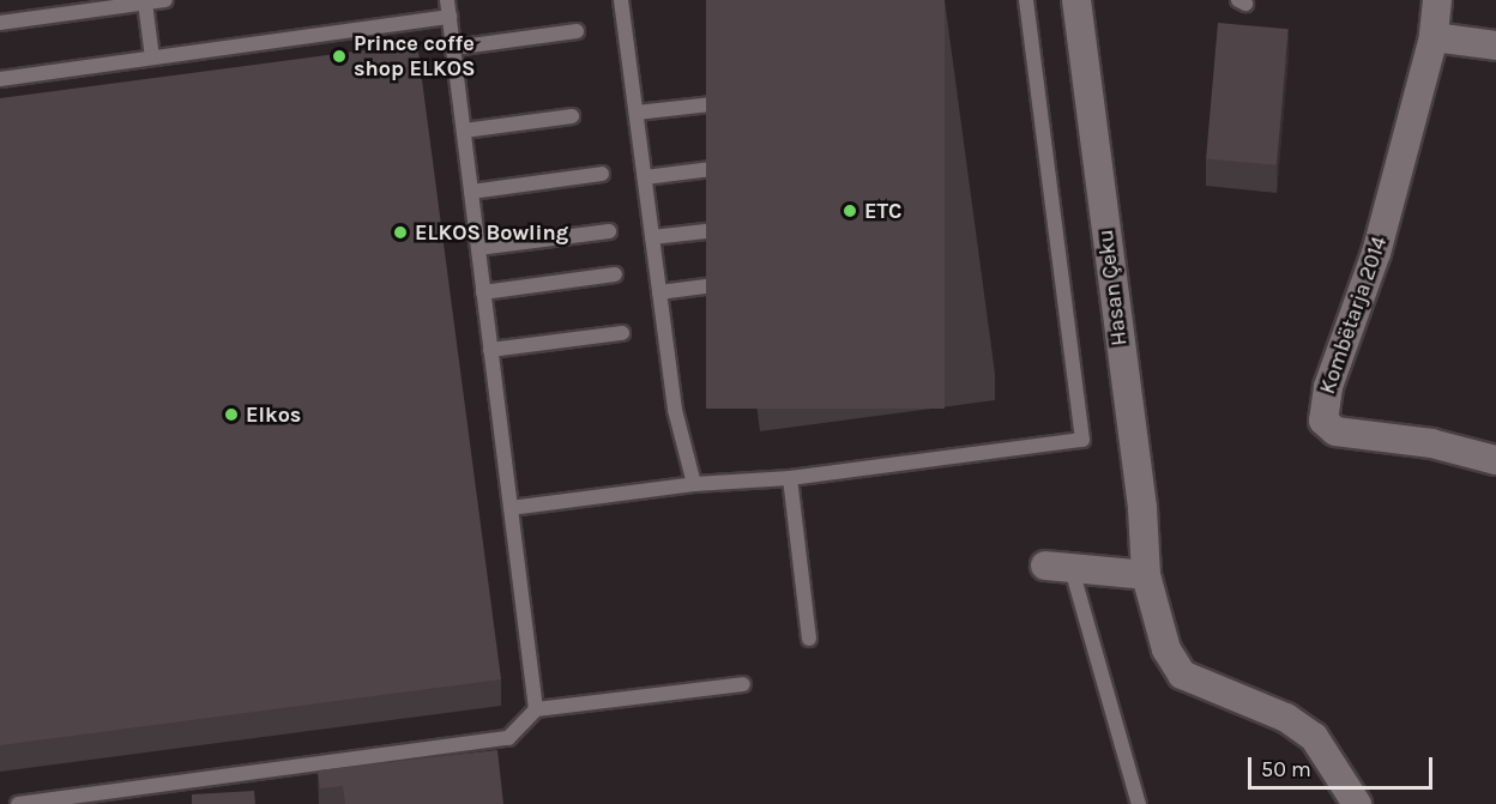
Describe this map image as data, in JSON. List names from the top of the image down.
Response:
{
  "streets": {
    "street": ["Hasan Çeku", "Kombëtarja 2014"]
  },
  "places": [
    "Prince coffe shop ELKOS",
    "ETC",
    "ELKOS Bowling",
    "Elkos"
  ],
  "scale_bar": "50 m"
}
